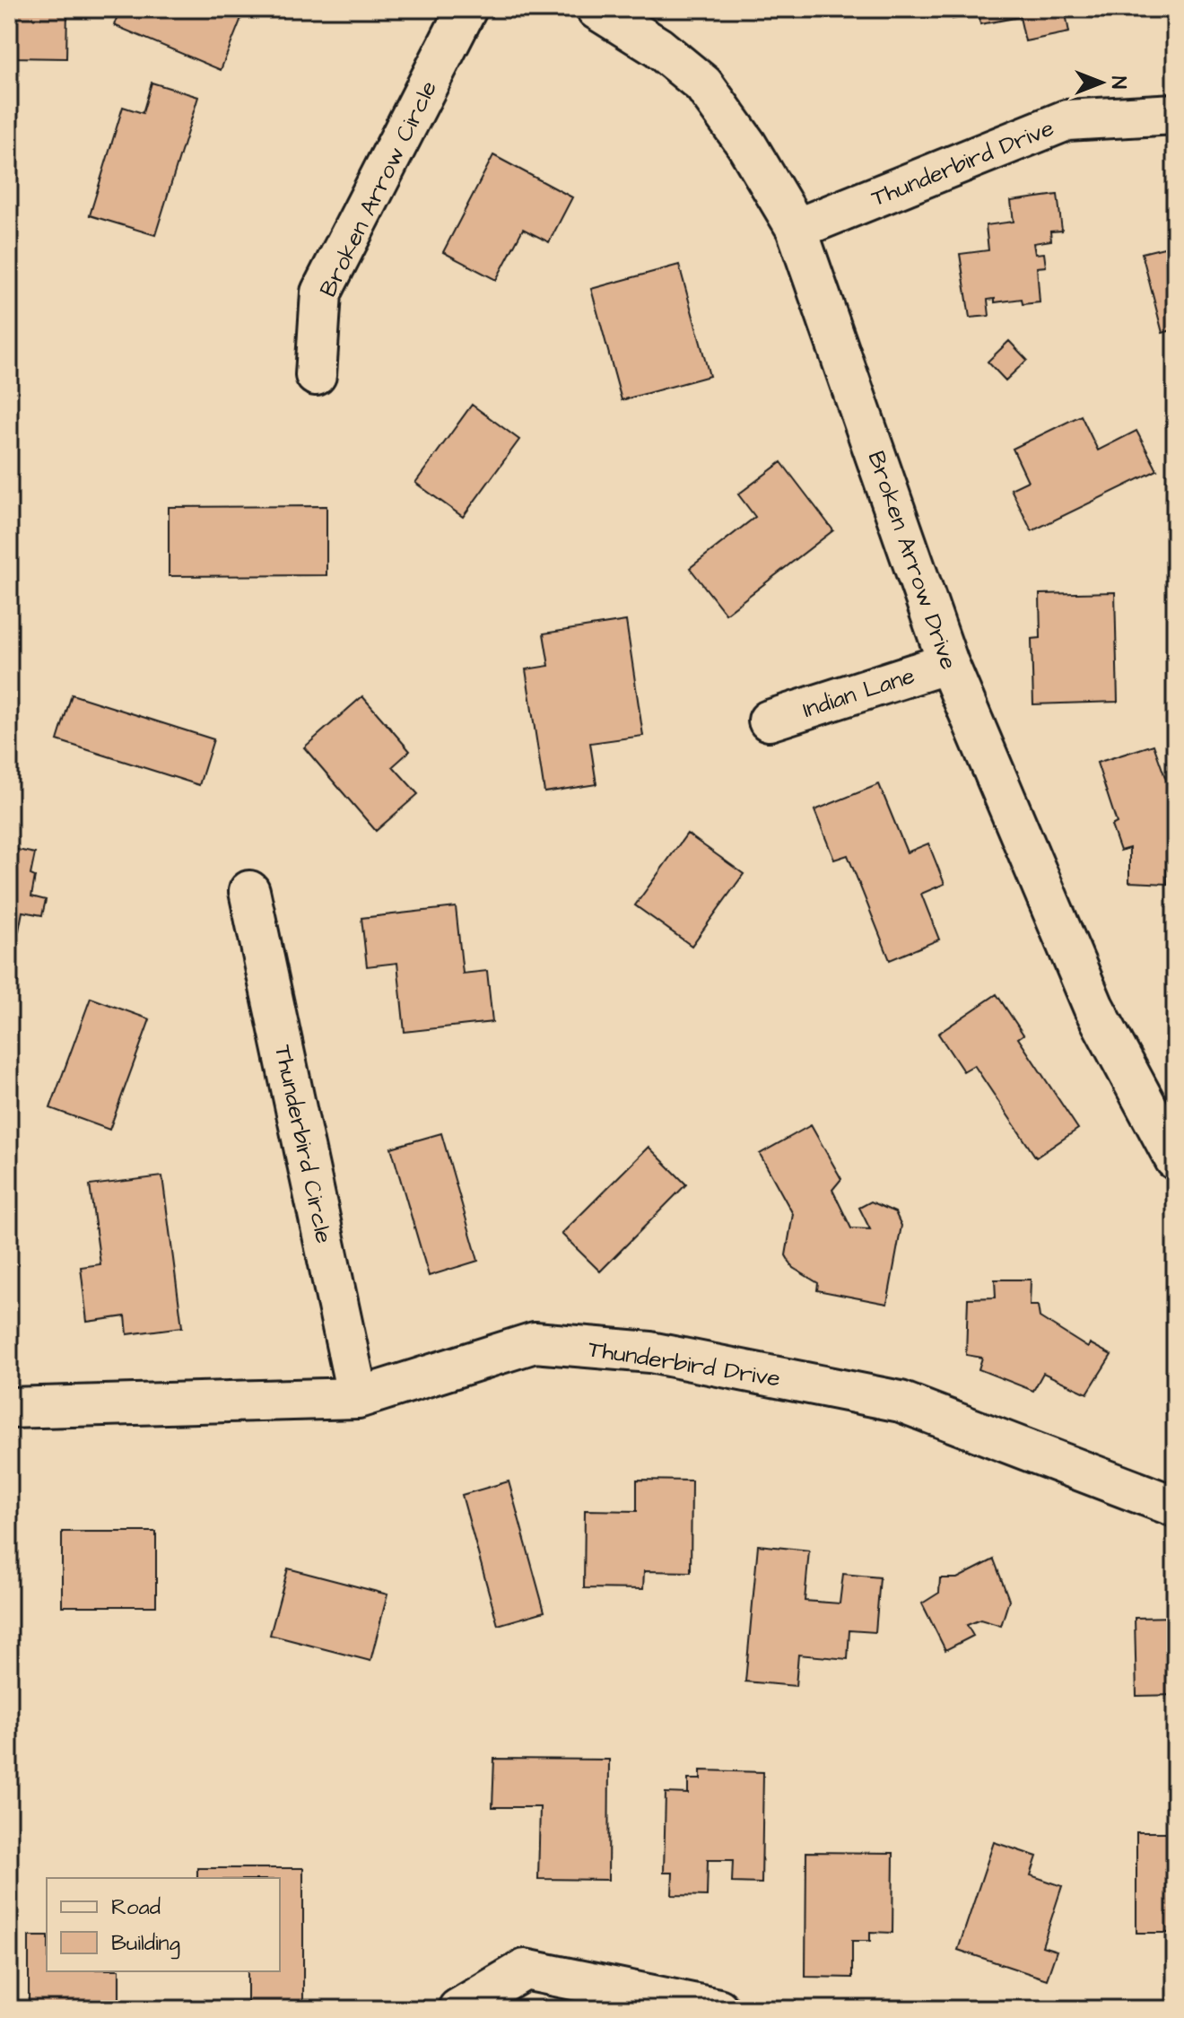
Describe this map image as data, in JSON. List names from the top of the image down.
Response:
{
  "streets": {
    "street": [
      "Thunderbird Drive",
      "Broken Arrow Circle",
      "Broken Arrow Drive",
      "Indian Lane",
      "Thunderbird Circle"
    ]
  },
  "crossings": [
    ["Thunderbird Drive", "Broken Arrow Drive"],
    ["Thunderbird Drive", "Thunderbird Circle"],
    ["Broken Arrow Drive", "Indian Lane"]
  ],
  "legend": ["Road", "Building"],
  "north": "right"
}
